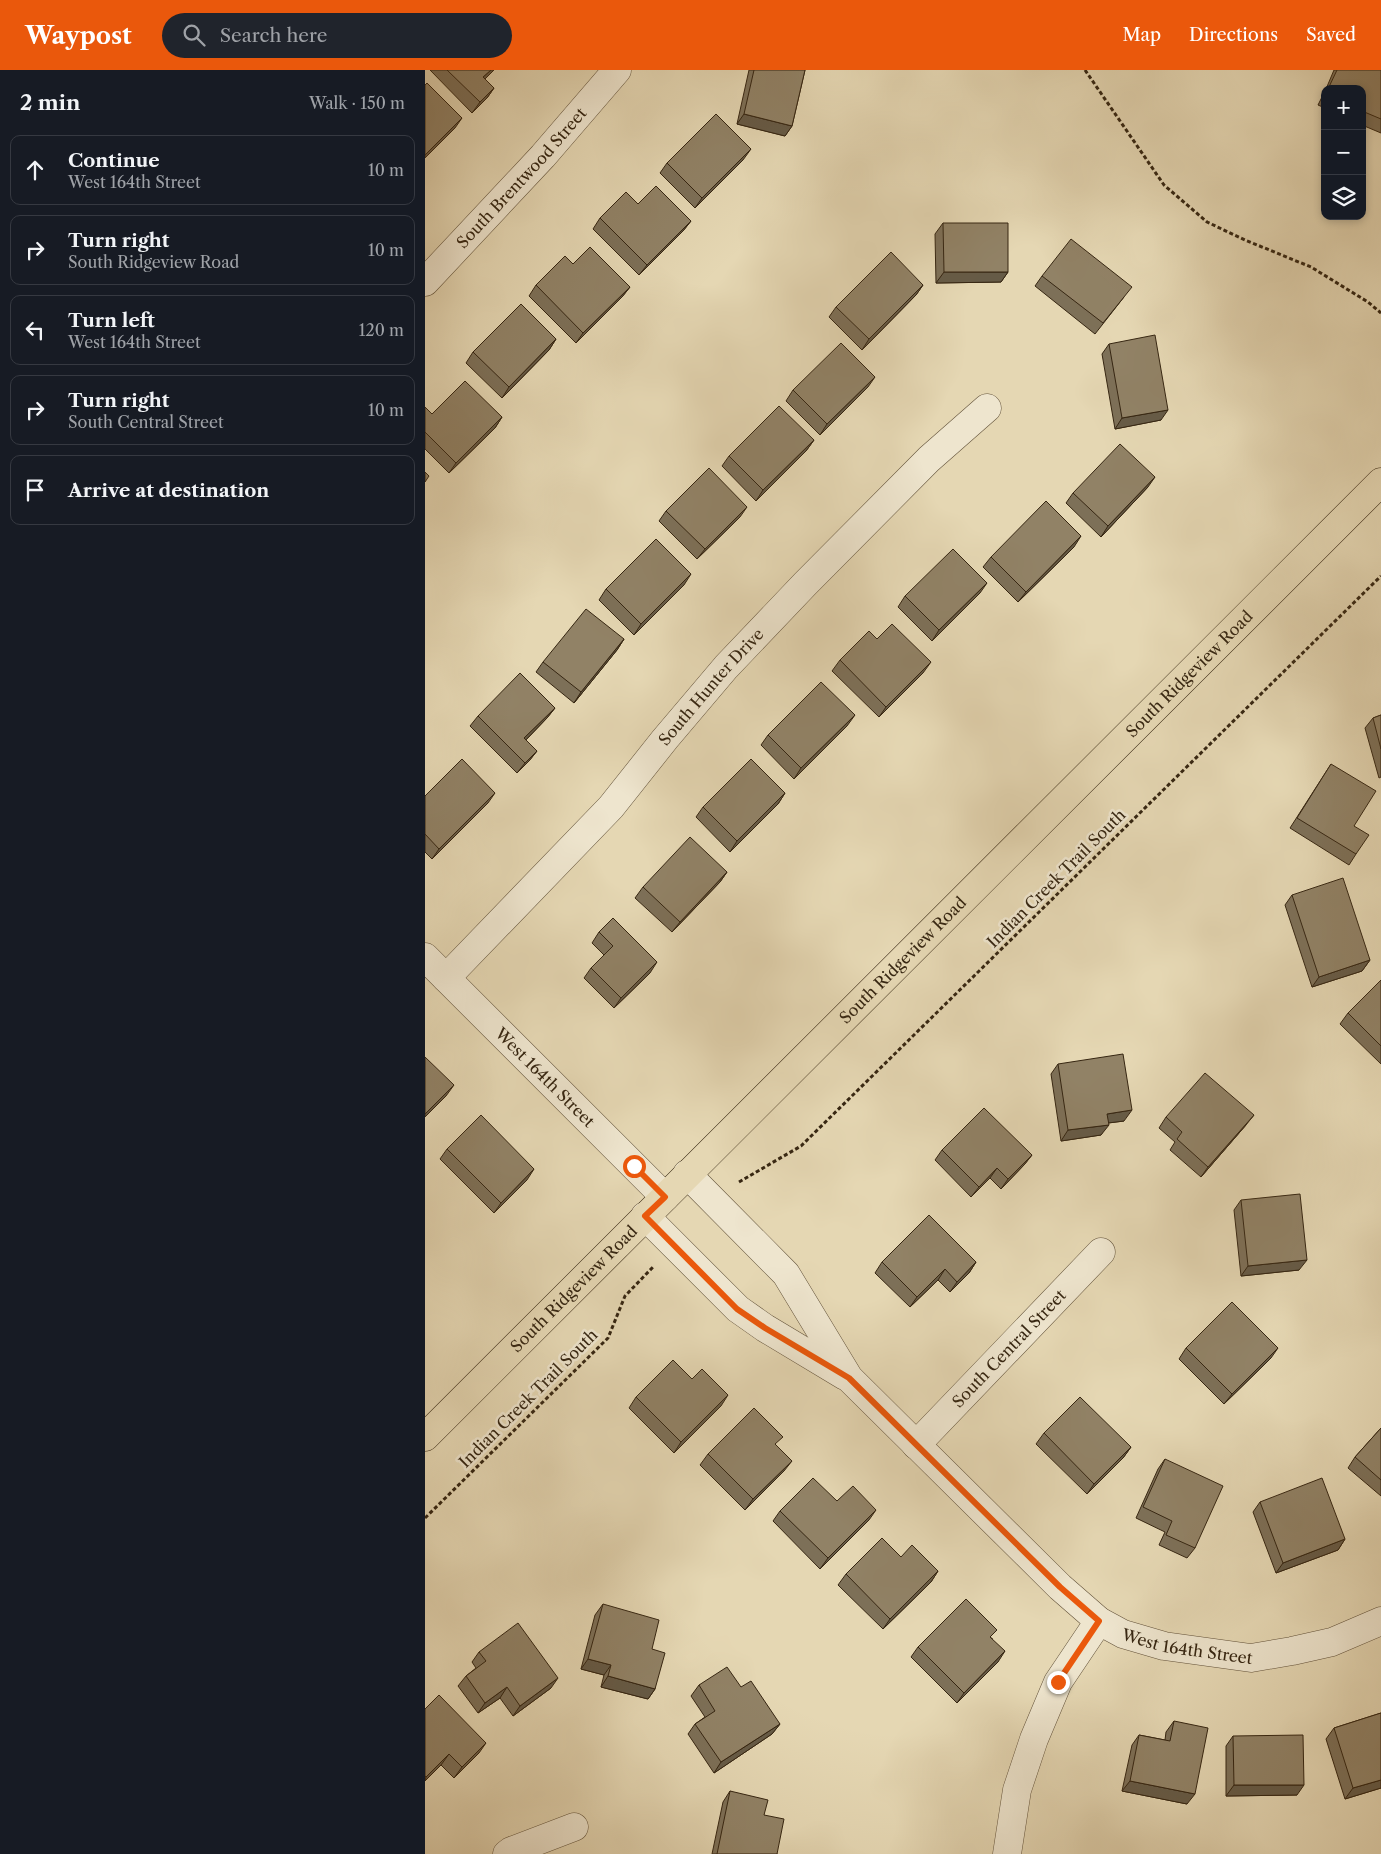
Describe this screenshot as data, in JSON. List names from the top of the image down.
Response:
{
  "streets": {
    "main road": ["South Ridgeview Road"],
    "street": [
      "South Brentwood Street",
      "South Hunter Drive",
      "West 164th Street",
      "South Central Street"
    ],
    "path": ["Indian Creek Trail South"]
  },
  "crossings": [
    ["South Ridgeview Road", "West 164th Street"],
    ["South Hunter Drive", "West 164th Street"],
    ["West 164th Street", "South Central Street"]
  ],
  "page": {
    "header": "Waypost",
    "search": "Search here",
    "nav": ["Map", "Directions", "Saved"],
    "heading": ["2 min", "Walk · 150 m"],
    "map_buttons": ["+", "−"],
    "list": [
      ["Continue", "West 164th Street", "10 m"],
      ["Turn right", "South Ridgeview Road", "10 m"],
      ["Turn left", "West 164th Street", "120 m"],
      ["Turn right", "South Central Street", "10 m"],
      "Arrive at destination"
    ]
  }
}
